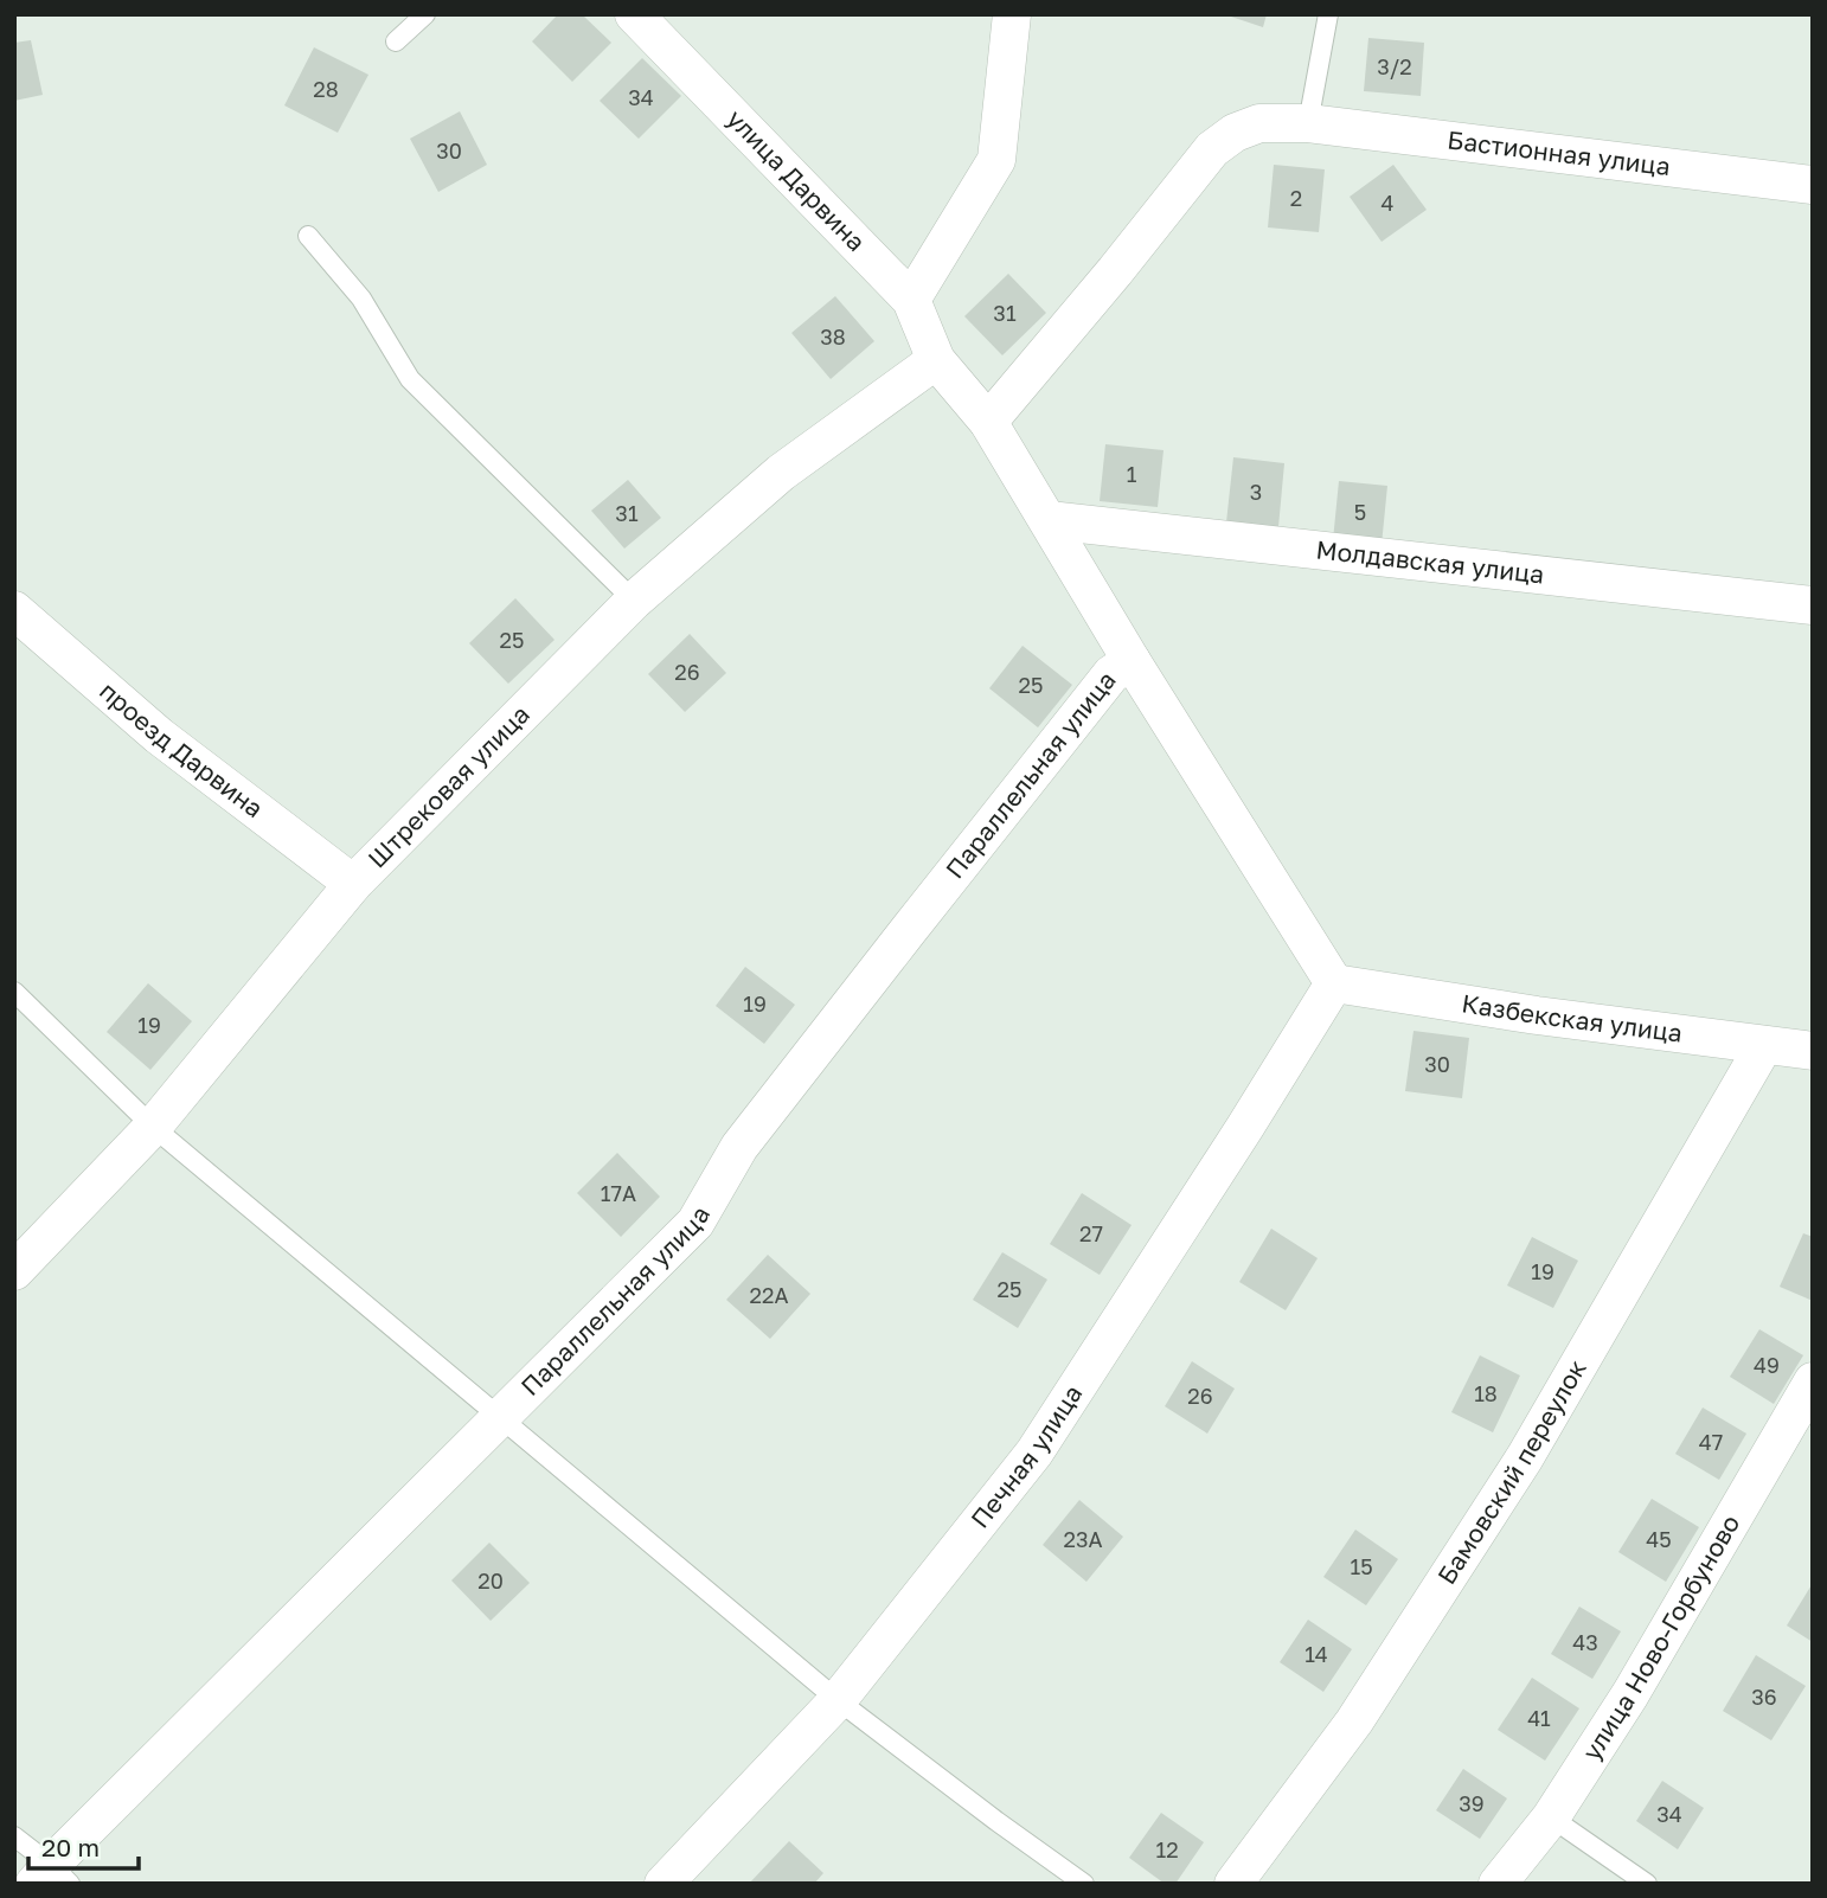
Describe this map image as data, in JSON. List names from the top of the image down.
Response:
{
  "streets": {
    "street": [
      "Бастионная улица",
      "улица Дарвина",
      "Молдавская улица",
      "проезд Дарвина",
      "Параллельная улица",
      "Штрековая улица",
      "Казбекская улица",
      "Печная улица",
      "Бамовский переулок",
      "улица Ново-Горбуново"
    ]
  },
  "crossings": [
    ["Бастионная улица", "улица Дарвина"],
    ["улица Дарвина", "Молдавская улица"],
    ["улица Дарвина", "Параллельная улица"],
    ["улица Дарвина", "Штрековая улица"],
    ["улица Дарвина", "Казбекская улица"],
    ["улица Дарвина", "Печная улица"],
    ["проезд Дарвина", "Штрековая улица"],
    ["Казбекская улица", "Печная улица"],
    ["Казбекская улица", "Бамовский переулок"]
  ],
  "house_numbers": [
    "3/2",
    "28",
    "34",
    "30",
    "2",
    "4",
    "31",
    "38",
    "1",
    "3",
    "5",
    "31",
    "25",
    "26",
    "25",
    "19",
    "19",
    "30",
    "17А",
    "27",
    "19",
    "25",
    "22А",
    "49",
    "18",
    "26",
    "47",
    "23А",
    "45",
    "15",
    "20",
    "43",
    "14",
    "36",
    "41",
    "39",
    "34",
    "12"
  ],
  "scale_bar": "20 m"
}
